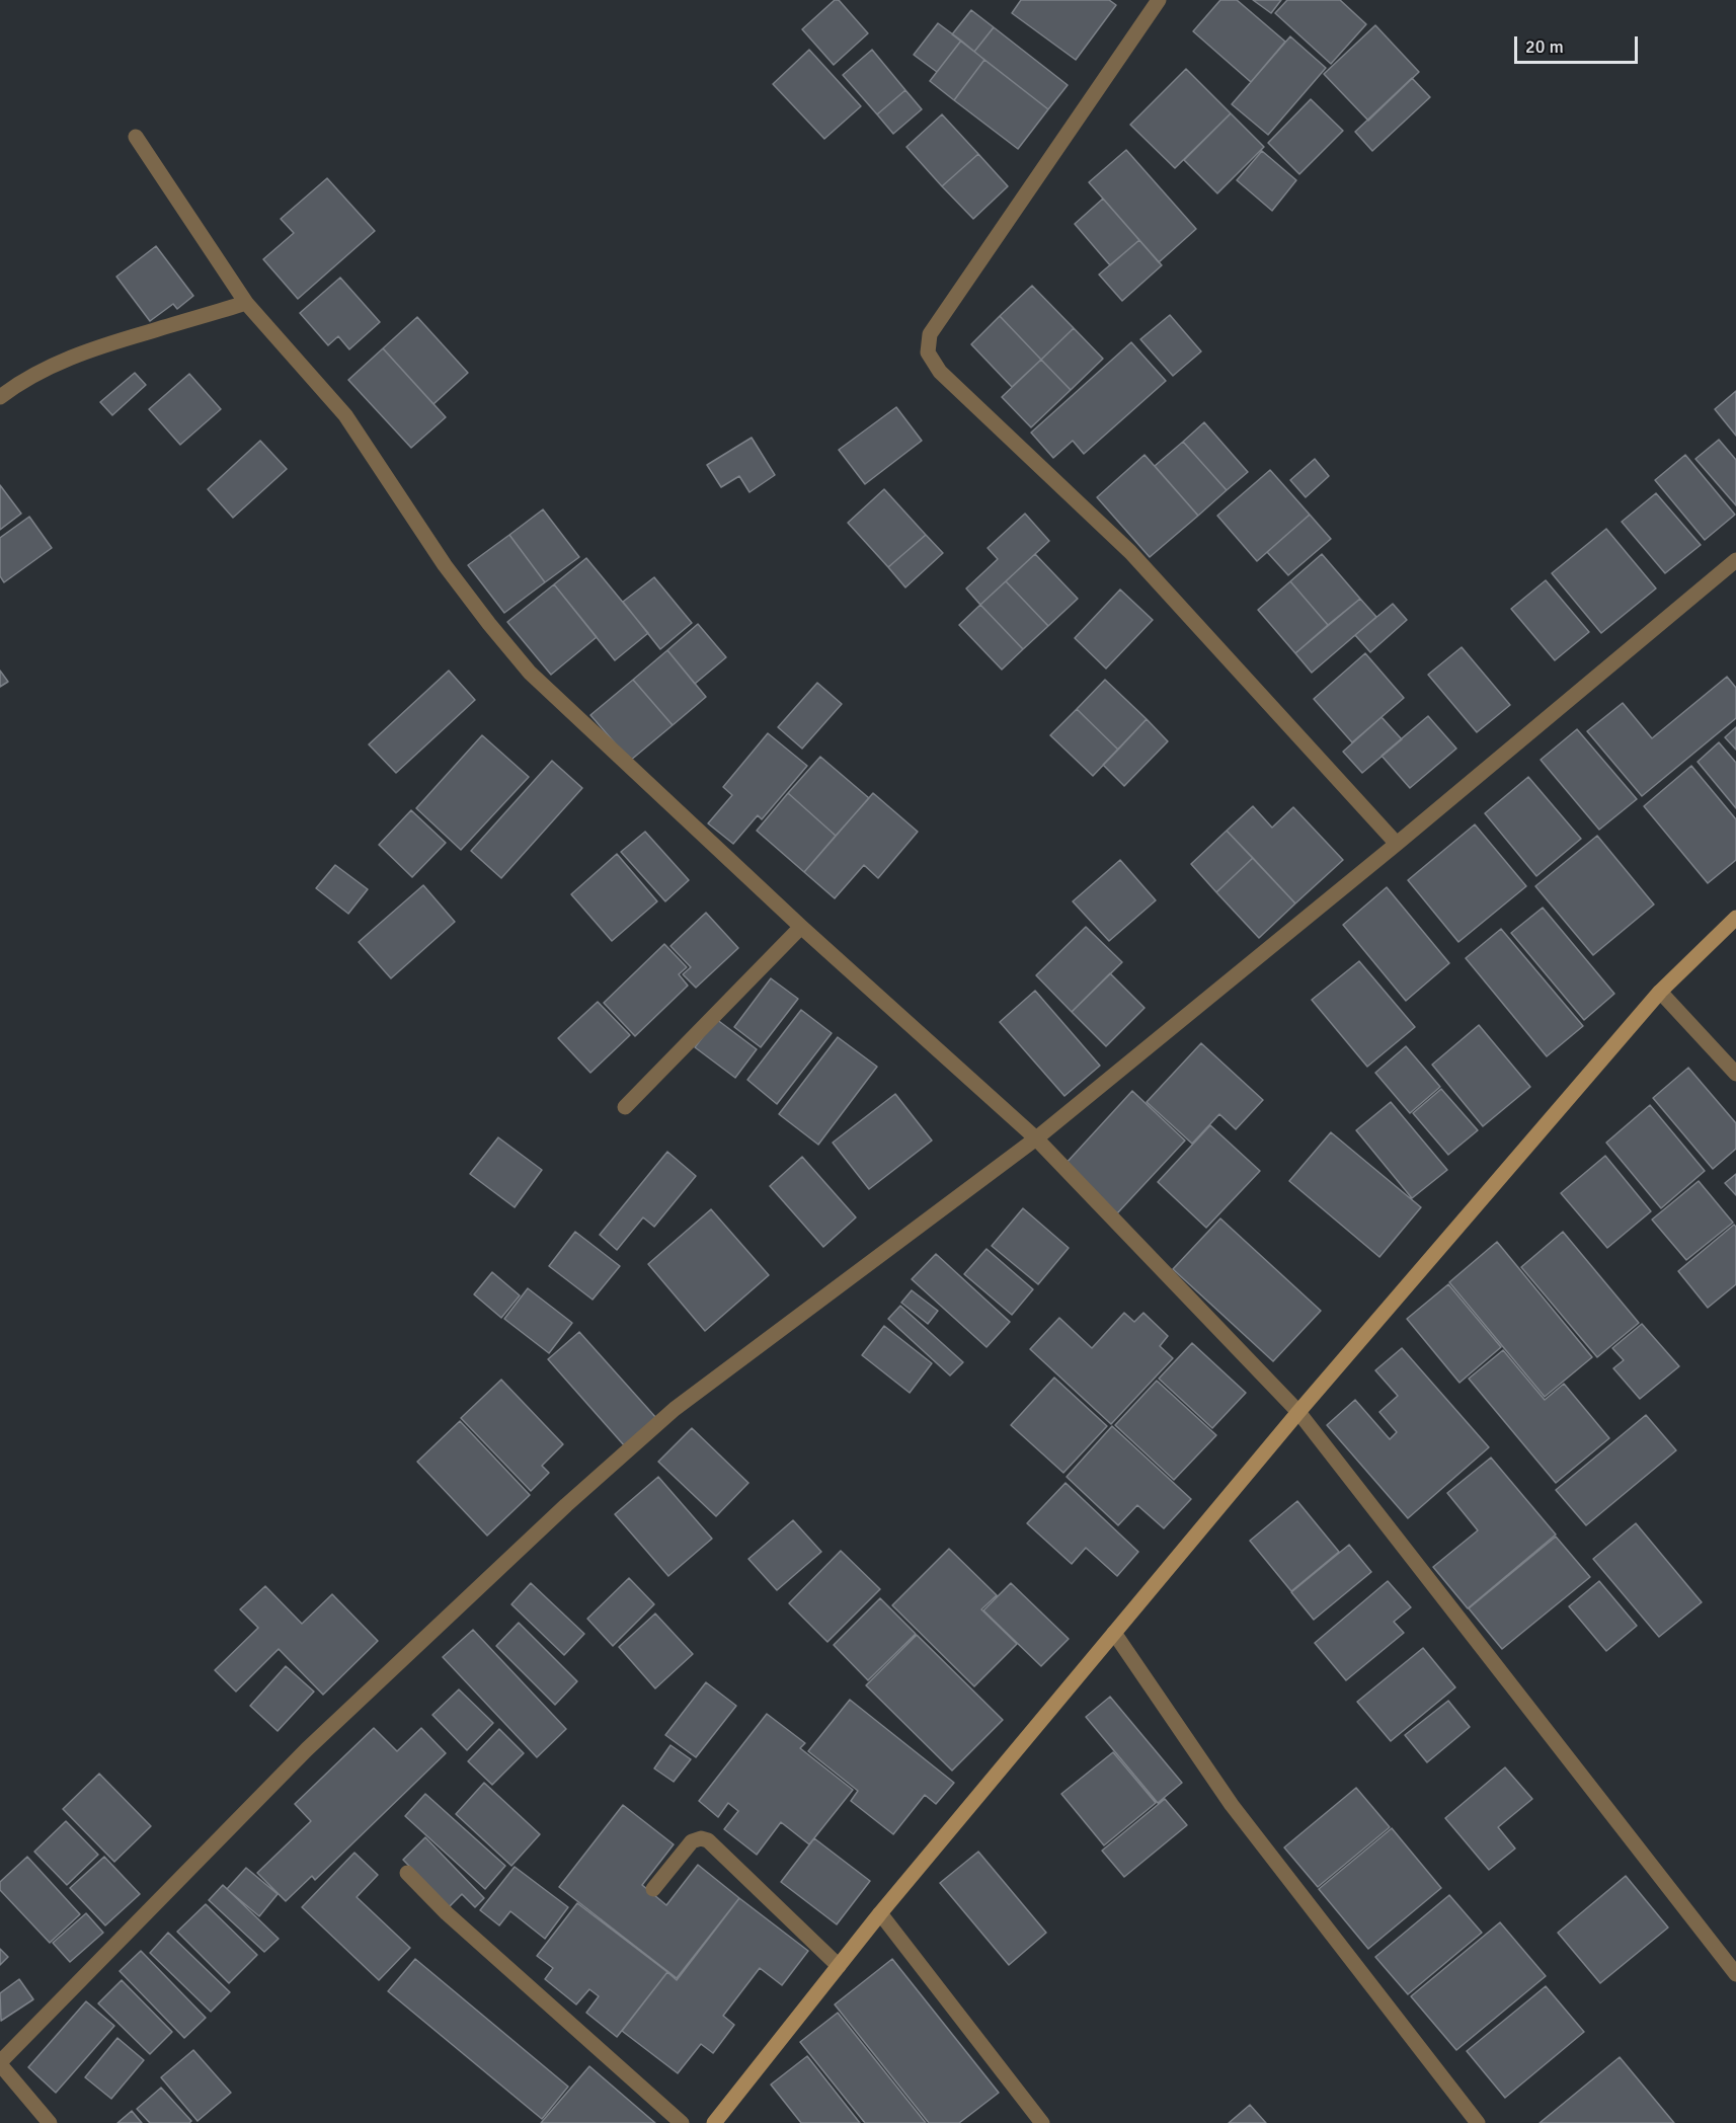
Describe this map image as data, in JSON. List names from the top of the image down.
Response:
{
  "scale_bar": "20 m"
}
